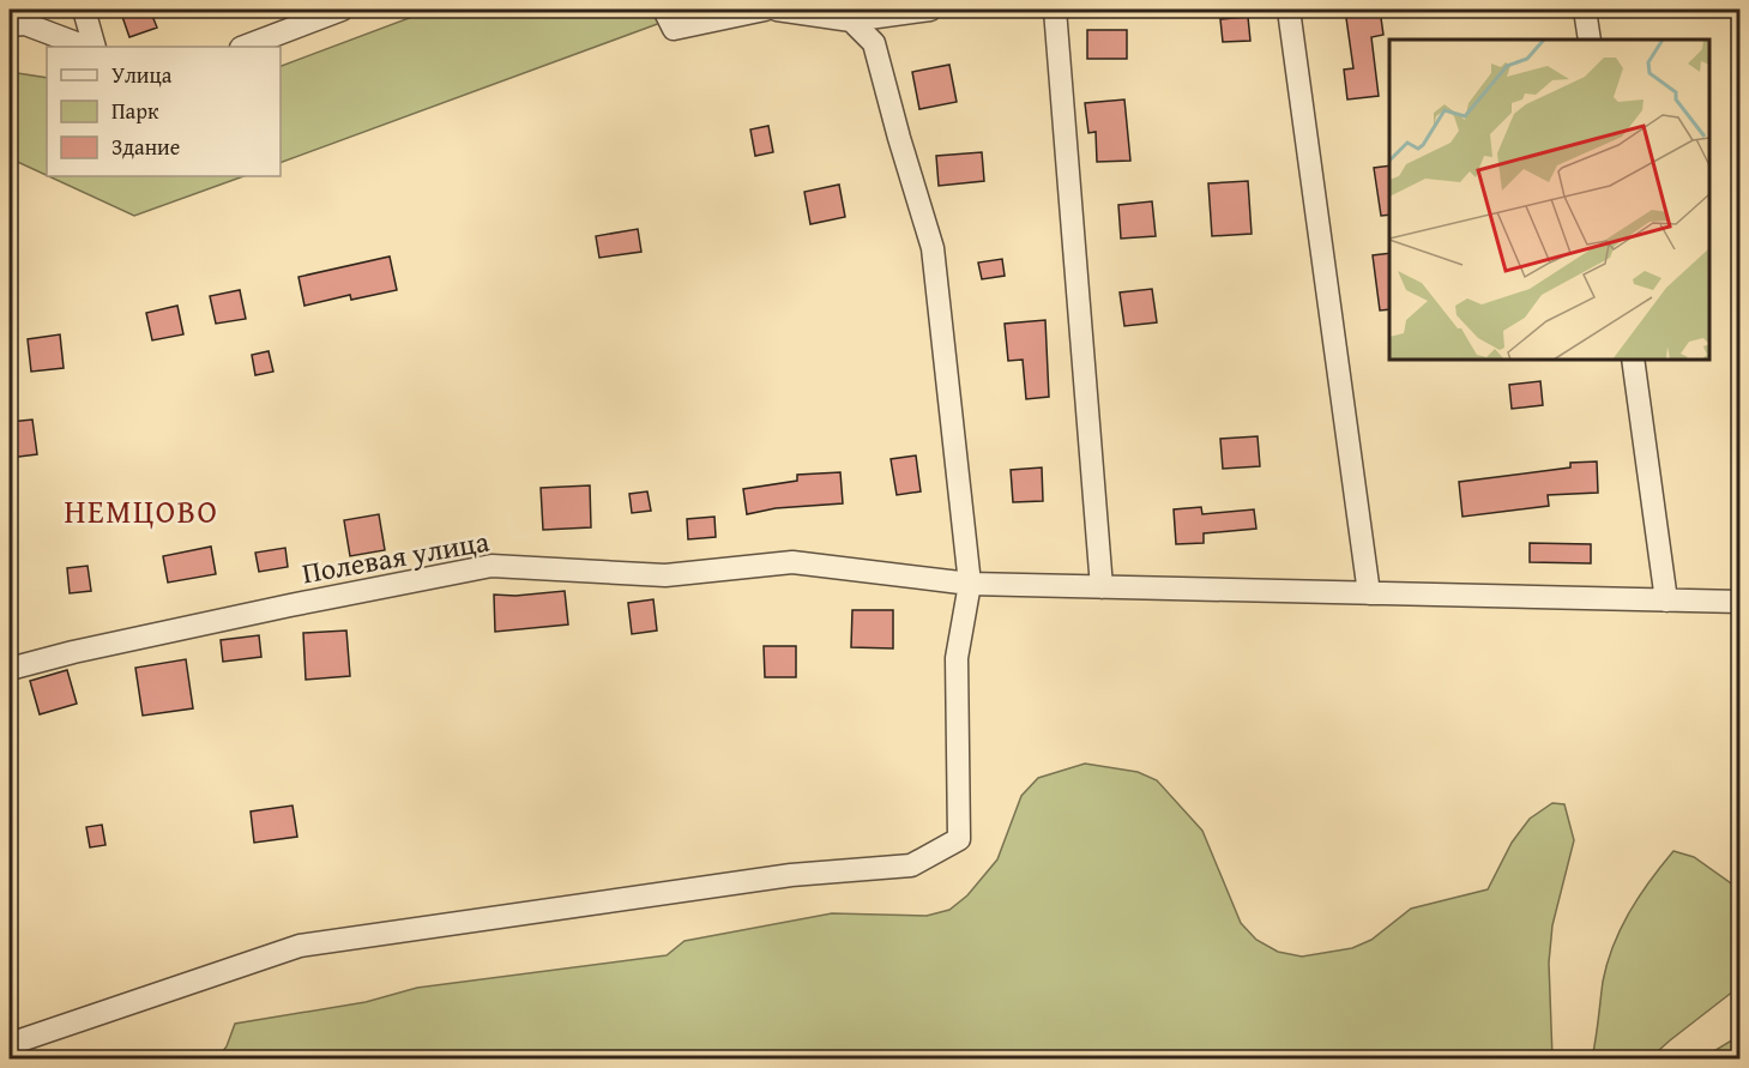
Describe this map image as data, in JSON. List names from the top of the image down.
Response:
{
  "streets": {
    "street": ["Полевая улица"]
  },
  "districts": ["НЕМЦОВО"],
  "legend": ["Улица", "Парк", "Здание"]
}
